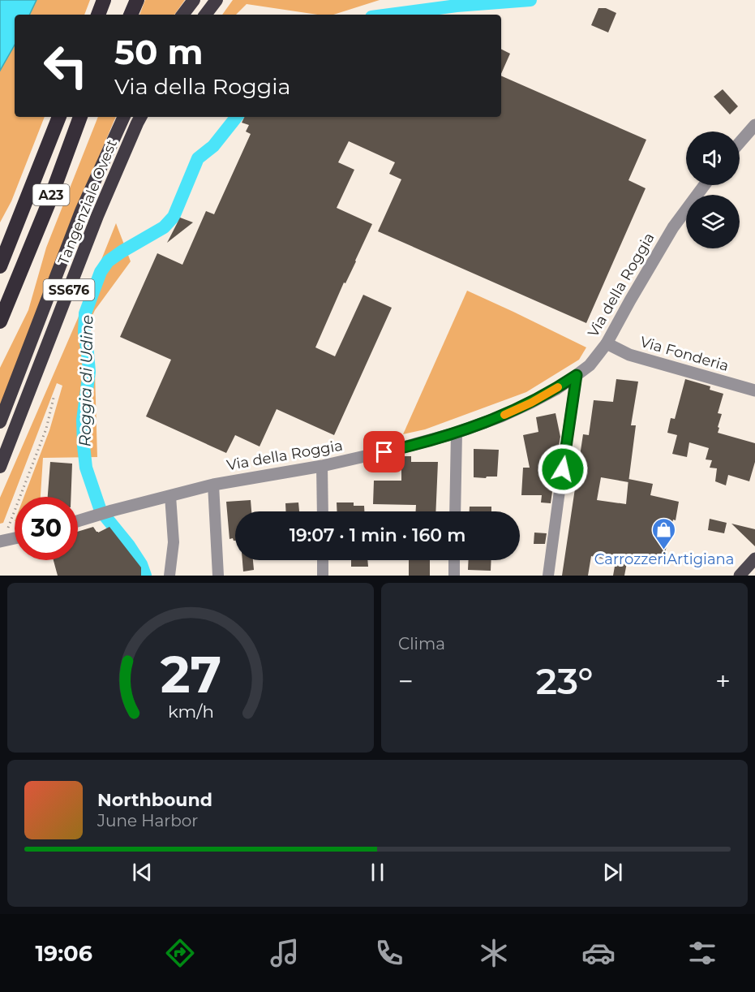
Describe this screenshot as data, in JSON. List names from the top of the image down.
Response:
{
  "streets": {
    "highway": ["A23", "Tangenziale Ovest", "SS676"],
    "street": ["Via della Roggia", "Via Fonderia"]
  },
  "crossings": [
    ["Via della Roggia", "Via Fonderia"]
  ],
  "water": ["Roggia di Udine"],
  "places": {
    "shop": ["CarrozzeriArtigiana"]
  },
  "page": {
    "turn": ["50 m", "Via della Roggia"],
    "limit": "30",
    "trip": "19:07 · 1 min · 160 m",
    "tile": "Clima",
    "heat": ["−", "23°", "+"],
    "song": ["Northbound", "June Harbor"],
    "tabs": "19:06",
    "gauge": ["27", "km/h"]
  }
}
